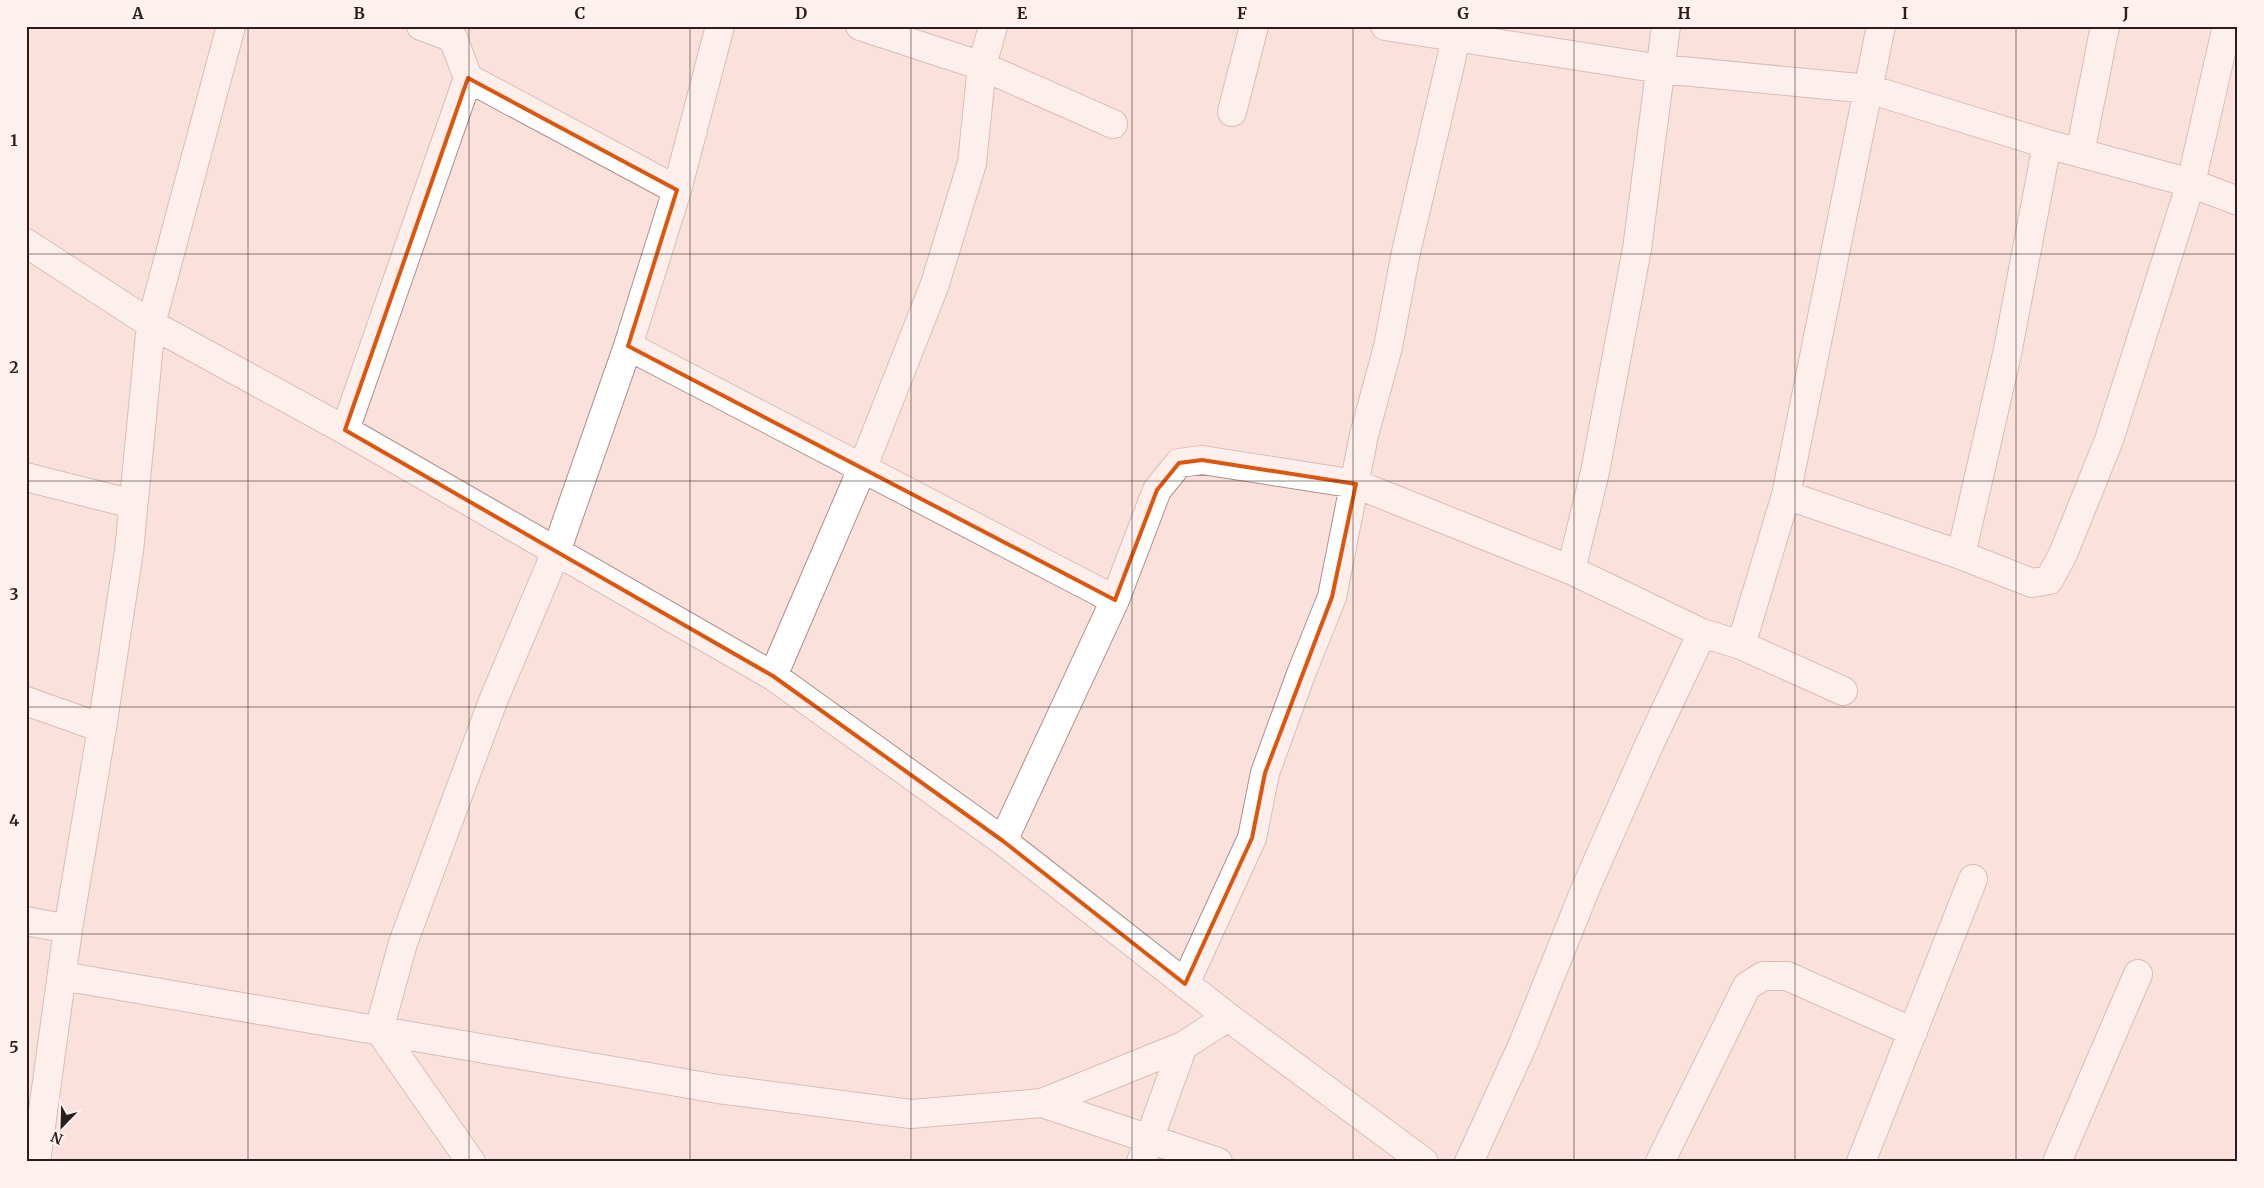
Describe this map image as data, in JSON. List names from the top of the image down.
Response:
{
  "north": "bottom left",
  "grid": {
    "columns": [
      "A",
      "B",
      "C",
      "D",
      "E",
      "F",
      "G",
      "H",
      "I",
      "J"
    ],
    "rows": [
      "1",
      "2",
      "3",
      "4",
      "5"
    ]
  }
}
